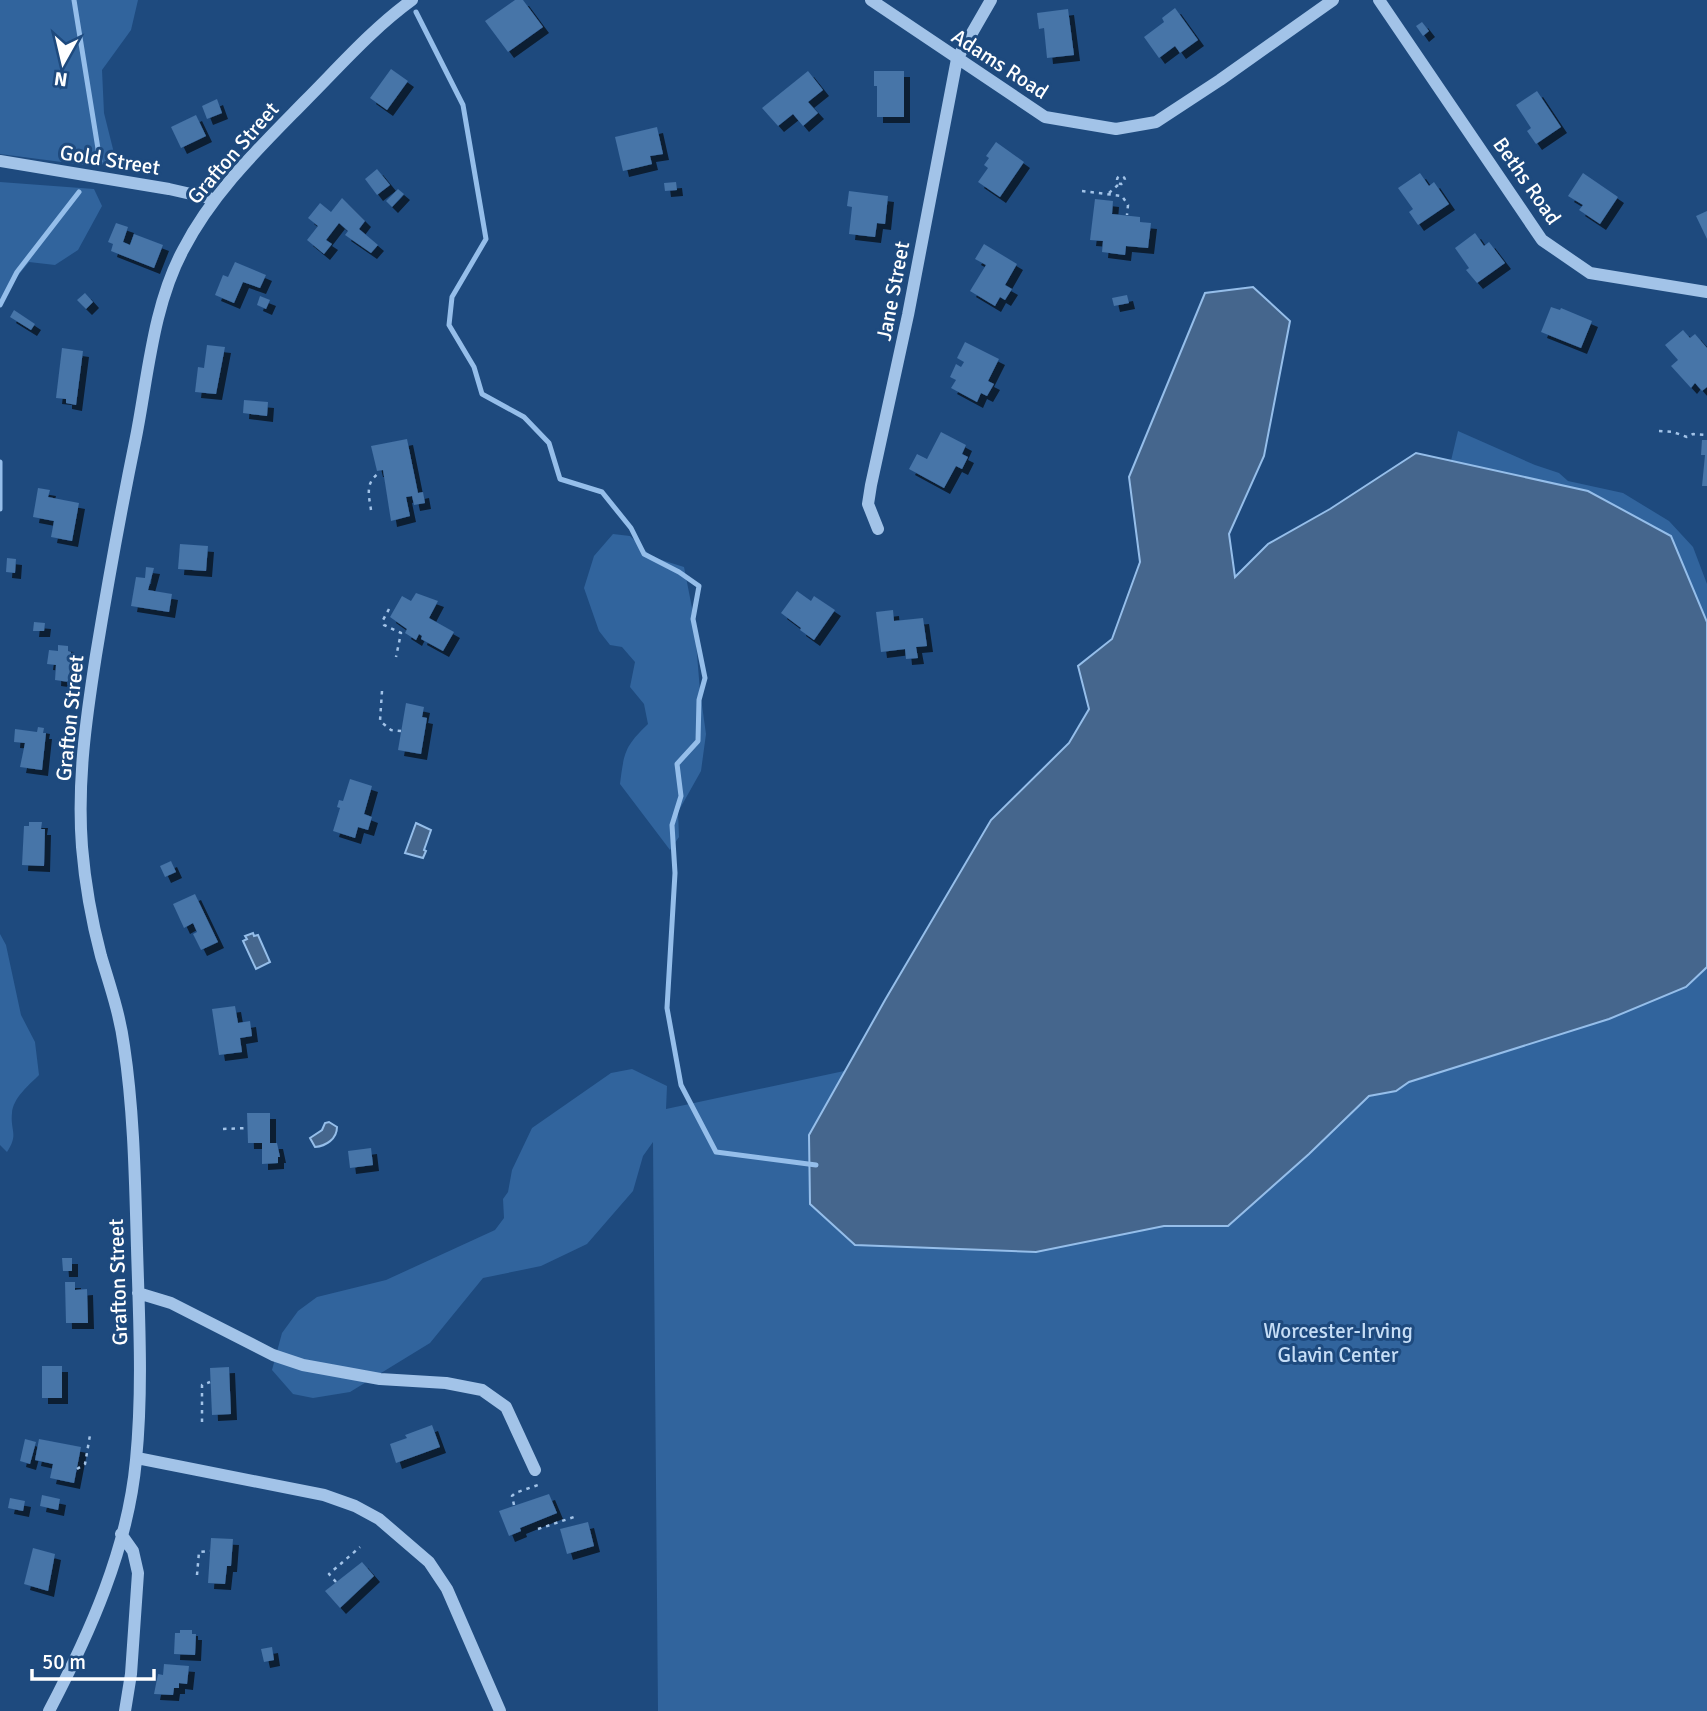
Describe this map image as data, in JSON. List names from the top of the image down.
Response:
{
  "streets": {
    "street": [
      "Adams Road",
      "Grafton Street",
      "Gold Street",
      "Beths Road",
      "Jane Street"
    ]
  },
  "crossings": [
    ["Adams Road", "Jane Street"],
    ["Grafton Street", "Gold Street"]
  ],
  "parks": ["Worcester-Irving Glavin Center"],
  "scale_bar": "50 m",
  "north": "bottom"
}
